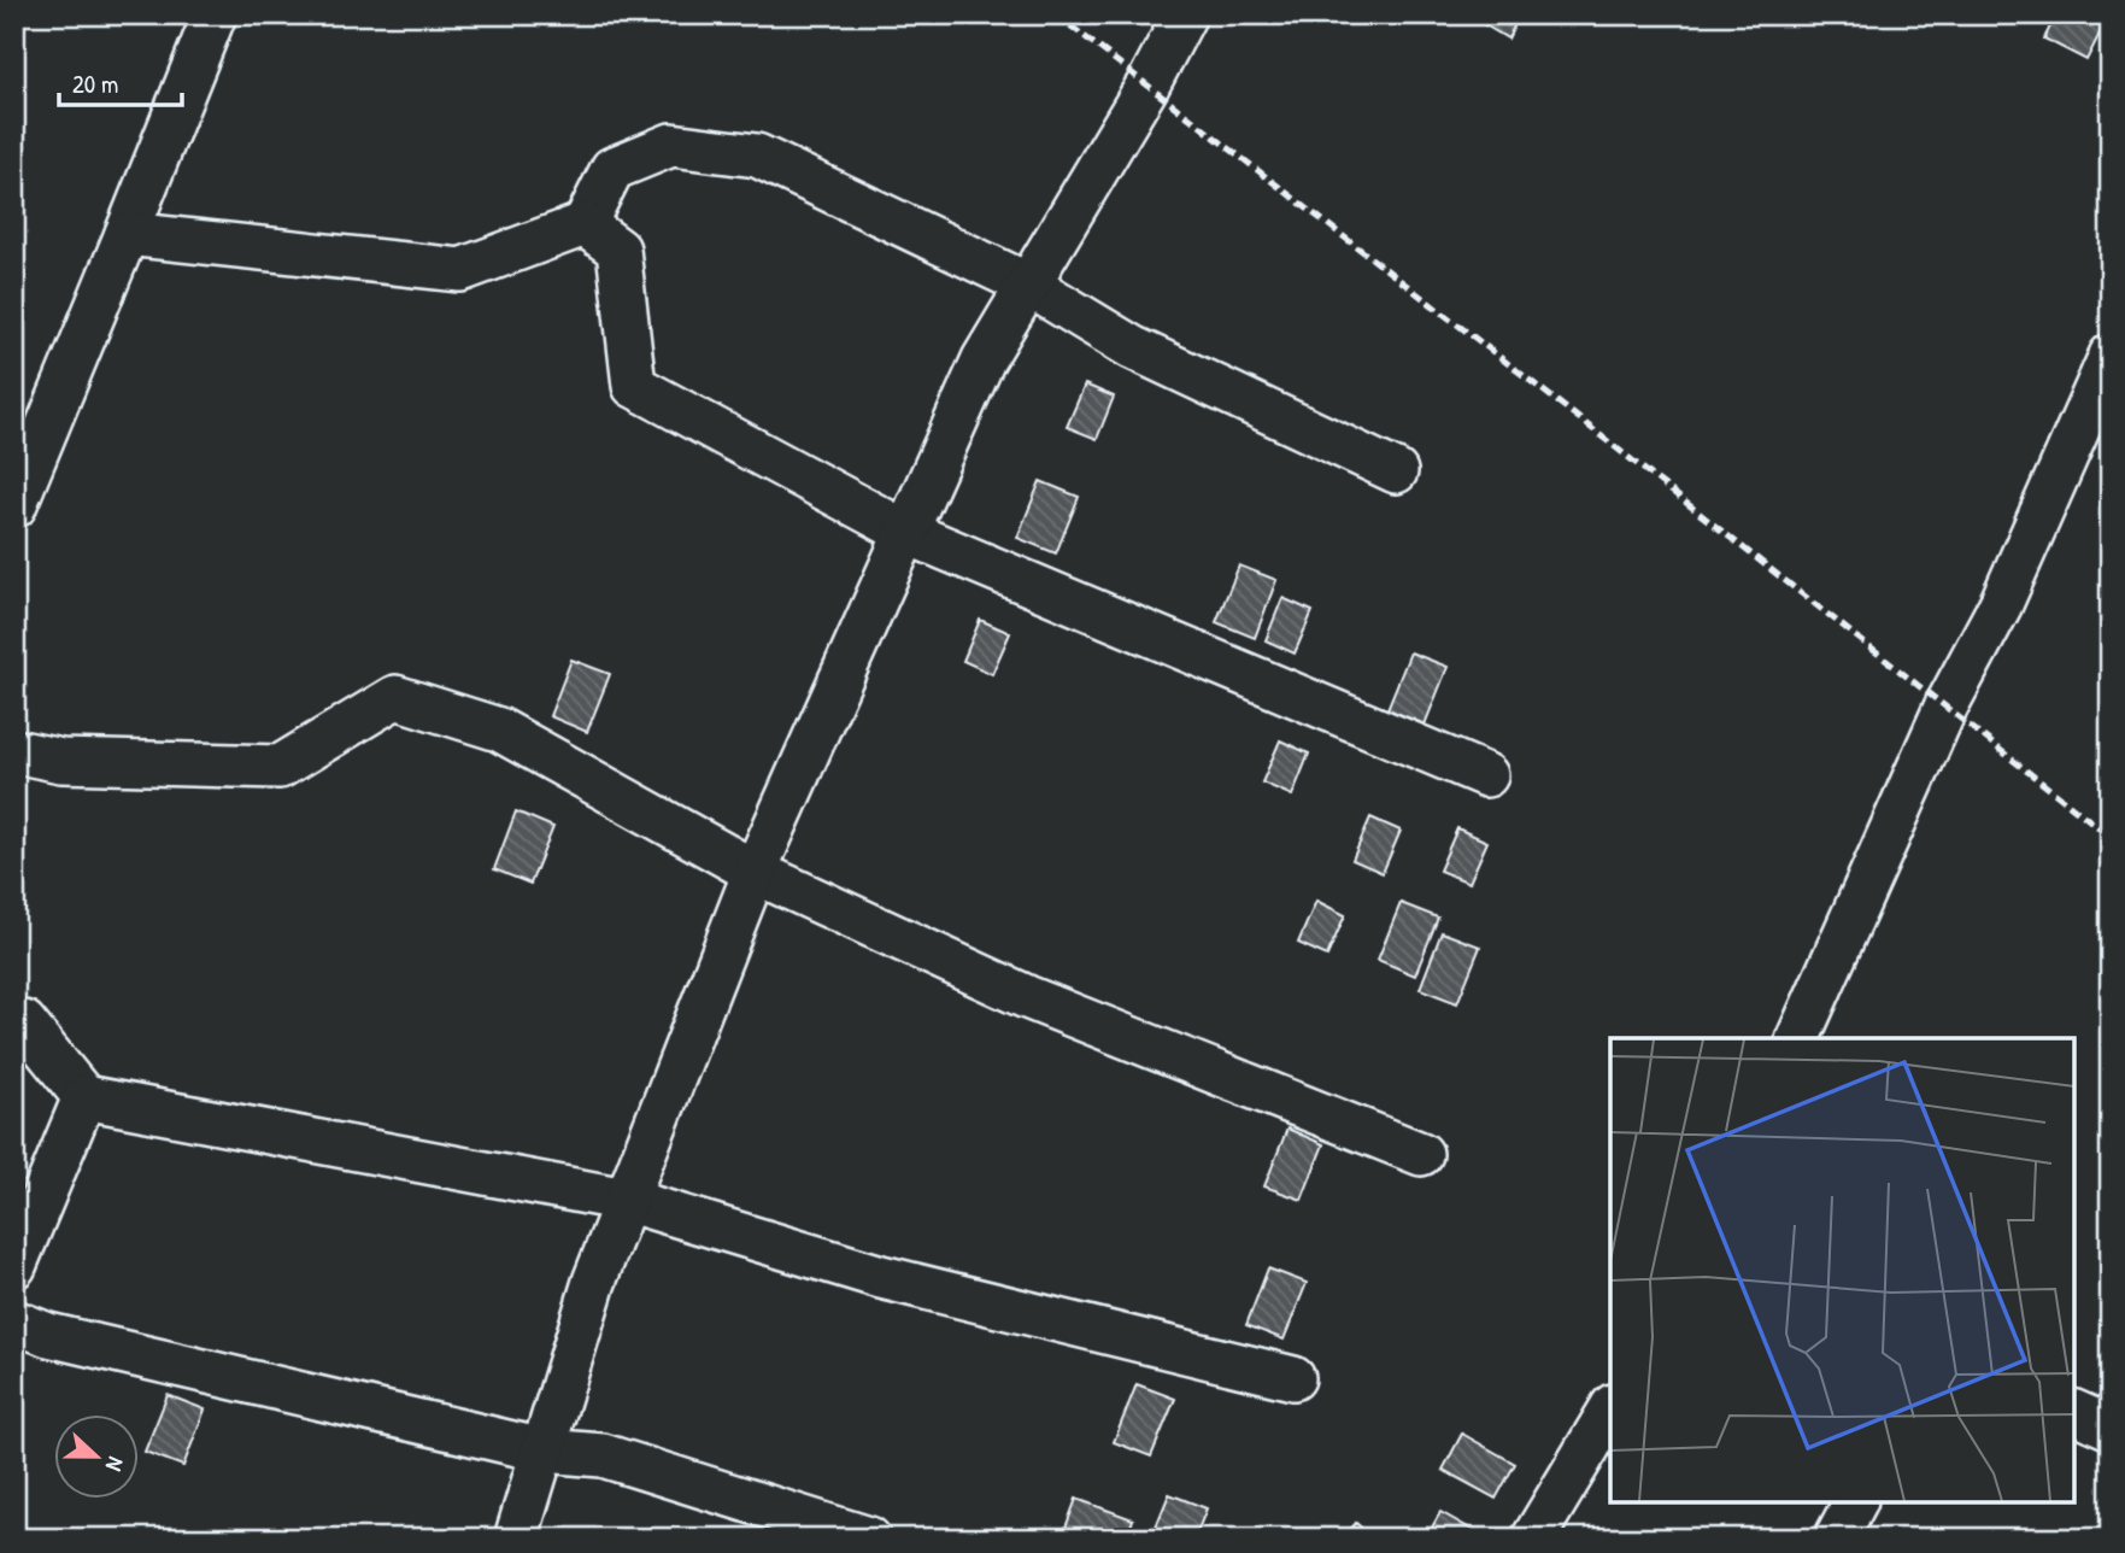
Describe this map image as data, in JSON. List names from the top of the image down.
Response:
{
  "scale_bar": "20 m",
  "north": "right"
}
